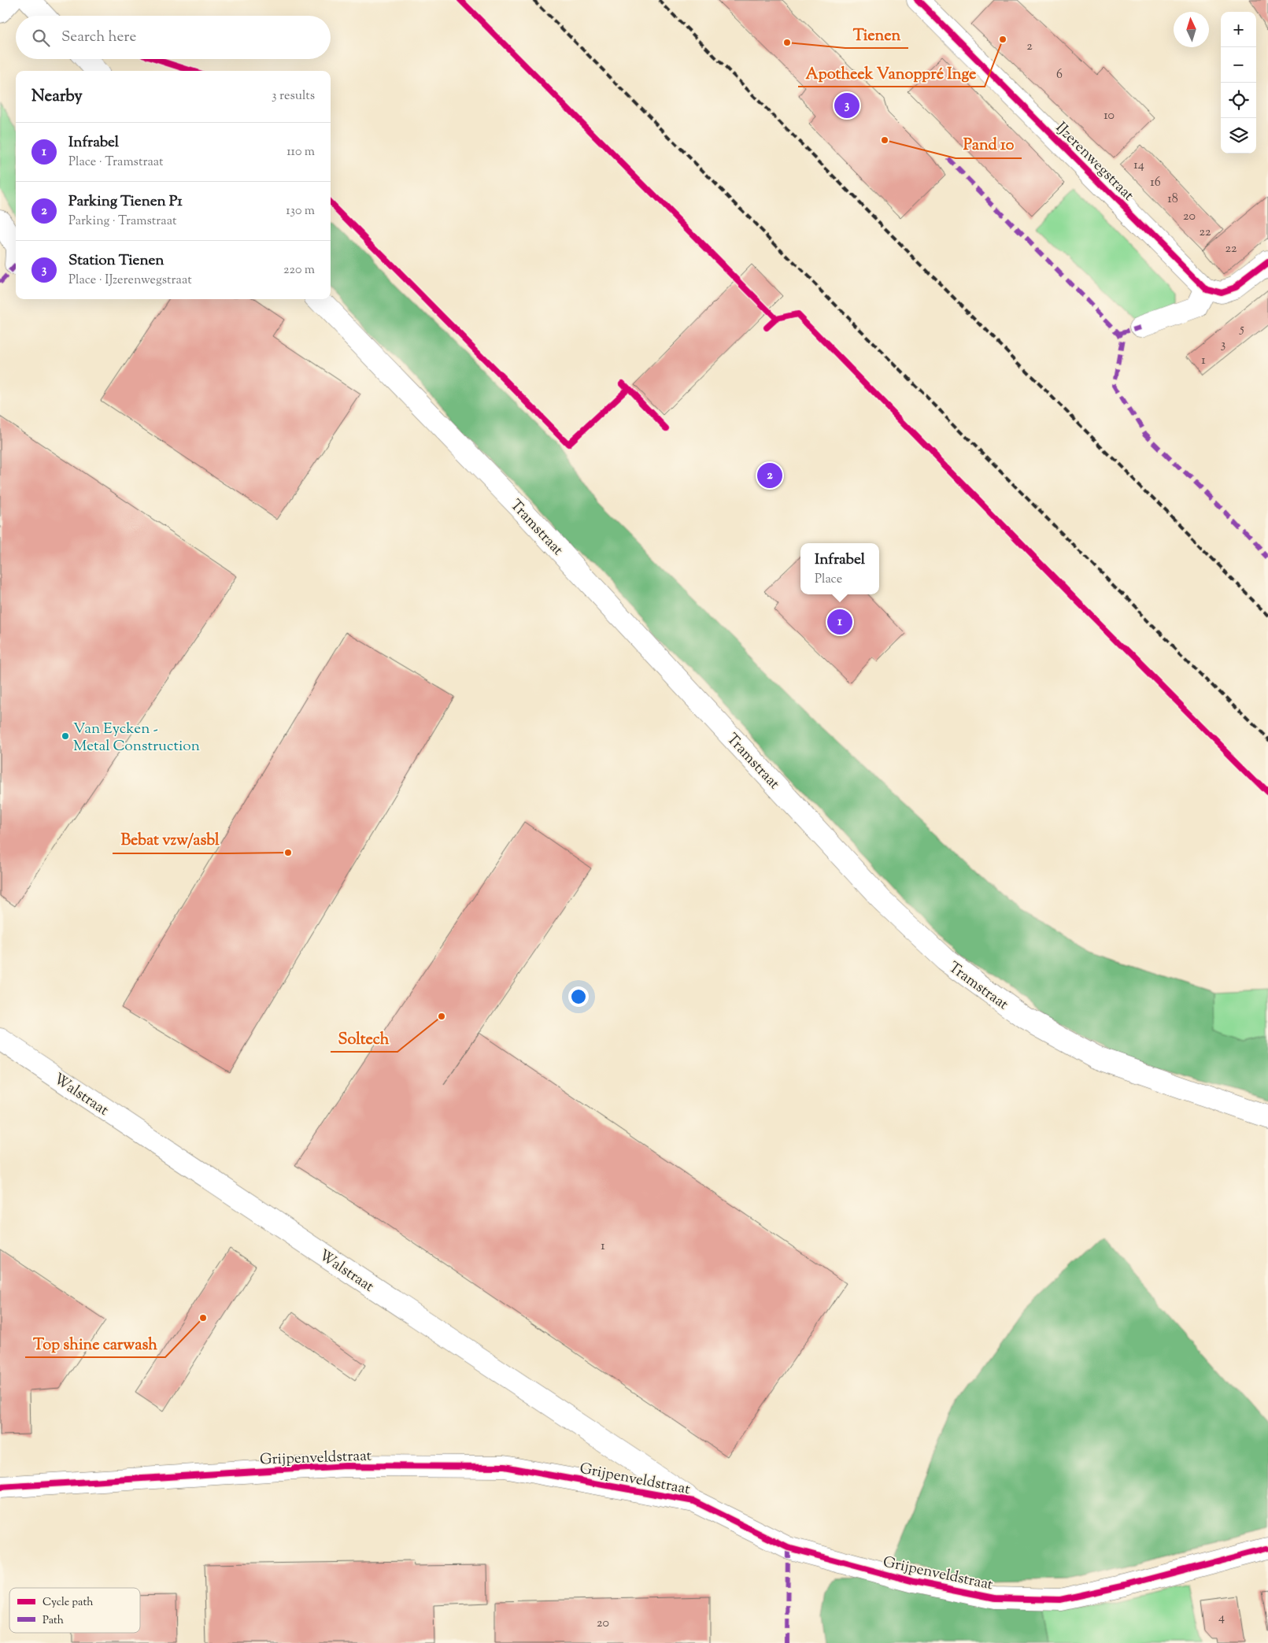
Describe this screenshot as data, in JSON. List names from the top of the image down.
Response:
{
  "streets": {
    "street": [
      "IJzerenwegstraat",
      "Tramstraat",
      "Walstraat",
      "Grijpenveldstraat"
    ]
  },
  "crossings": [
    ["Walstraat", "Grijpenveldstraat"]
  ],
  "places": [
    "Apotheek Vanoppré Inge",
    "Tienen",
    "Pand 10",
    "Van Eycken - Metal Construction",
    "Bebat vzw/asbl",
    "Soltech",
    "Top shine carwash"
  ],
  "house_numbers": [
    "2",
    "6",
    "10",
    "14",
    "16",
    "18",
    "20",
    "22",
    "22",
    "5",
    "3",
    "1",
    "1",
    "4",
    "20"
  ],
  "legend": ["Cycle path", "Path"],
  "north": "top",
  "page": {
    "map_buttons": ["+", "−"],
    "search": "Search here",
    "heading": ["Nearby", "3 results"],
    "pins": ["3", "2", "1"],
    "list": [
      {
        "mark": "1",
        "name": "Infrabel",
        "note": "Place · Tramstraat",
        "value": "110 m"
      },
      {
        "mark": "2",
        "name": "Parking Tienen P1",
        "note": "Parking · Tramstraat",
        "value": "130 m"
      },
      {
        "mark": "3",
        "name": "Station Tienen",
        "note": "Place · IJzerenwegstraat",
        "value": "220 m"
      }
    ],
    "popup": ["Infrabel", "Place"]
  }
}
